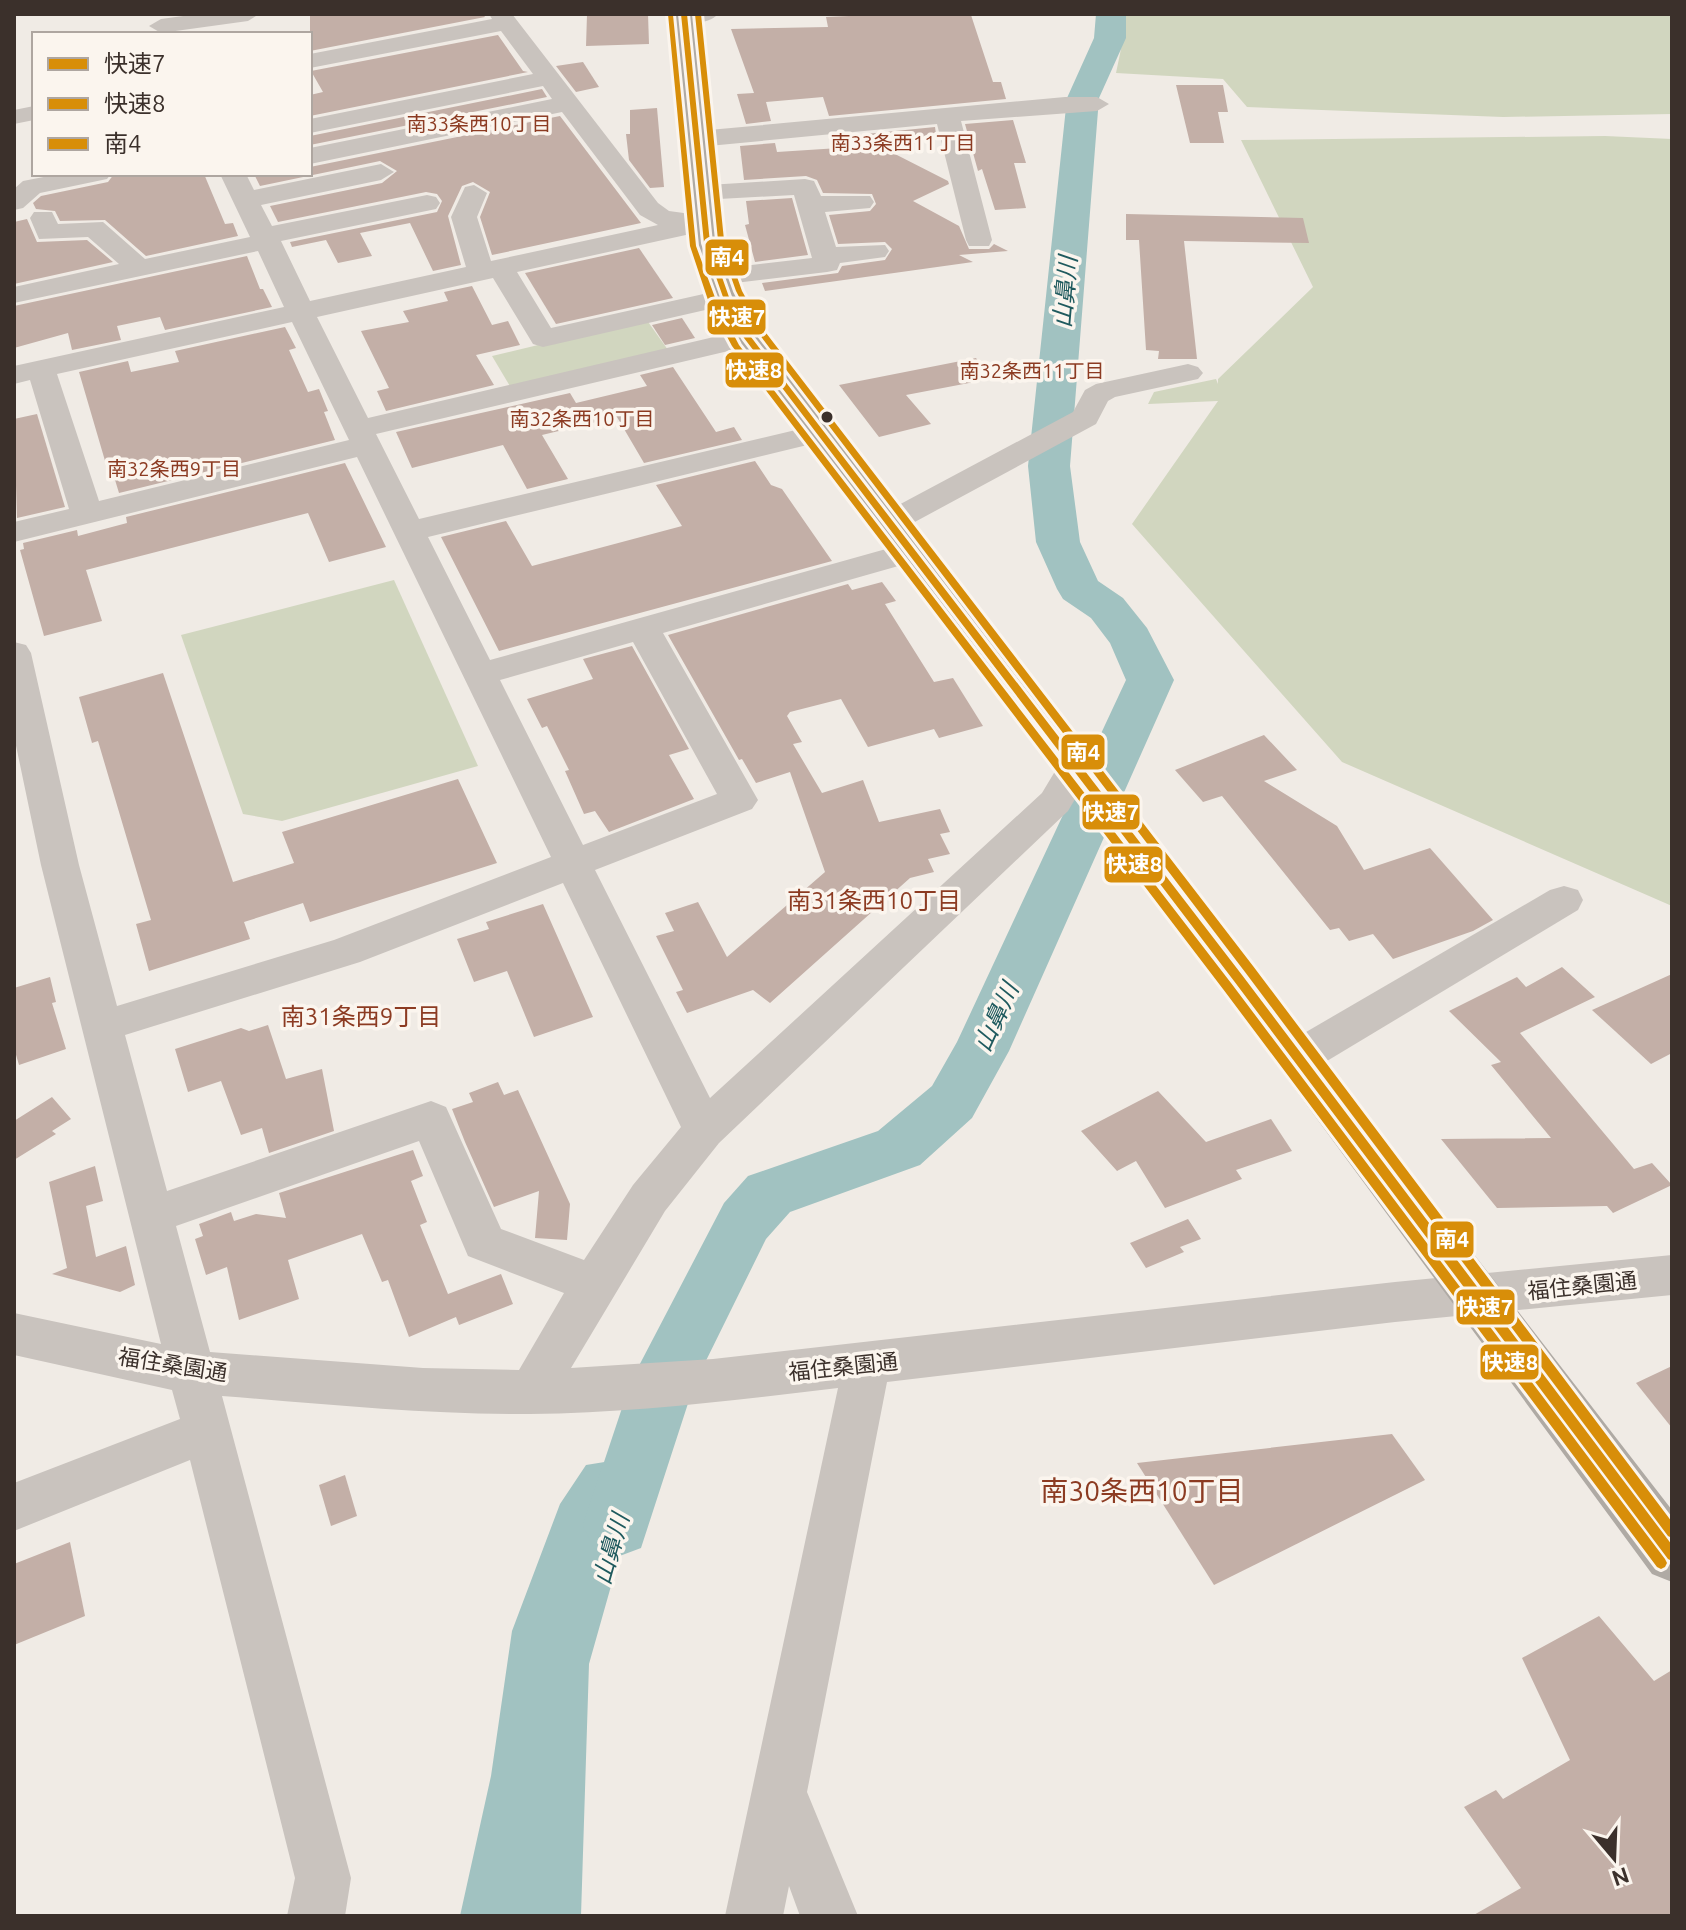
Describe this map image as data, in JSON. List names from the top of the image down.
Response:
{
  "streets": {
    "street": ["福住桑園通"]
  },
  "districts": [
    "南33条西10丁目",
    "南33条西11丁目",
    "南32条西11丁目",
    "南32条西10丁目",
    "南32条西9丁目",
    "南31条西10丁目",
    "南31条西9丁目",
    "南30条西10丁目"
  ],
  "water": ["山鼻川"],
  "lines": ["transit line 快速7", "transit line 南4", "transit line 快速8"],
  "legend": ["快速7", "快速8", "南4"],
  "north": "bottom"
}
